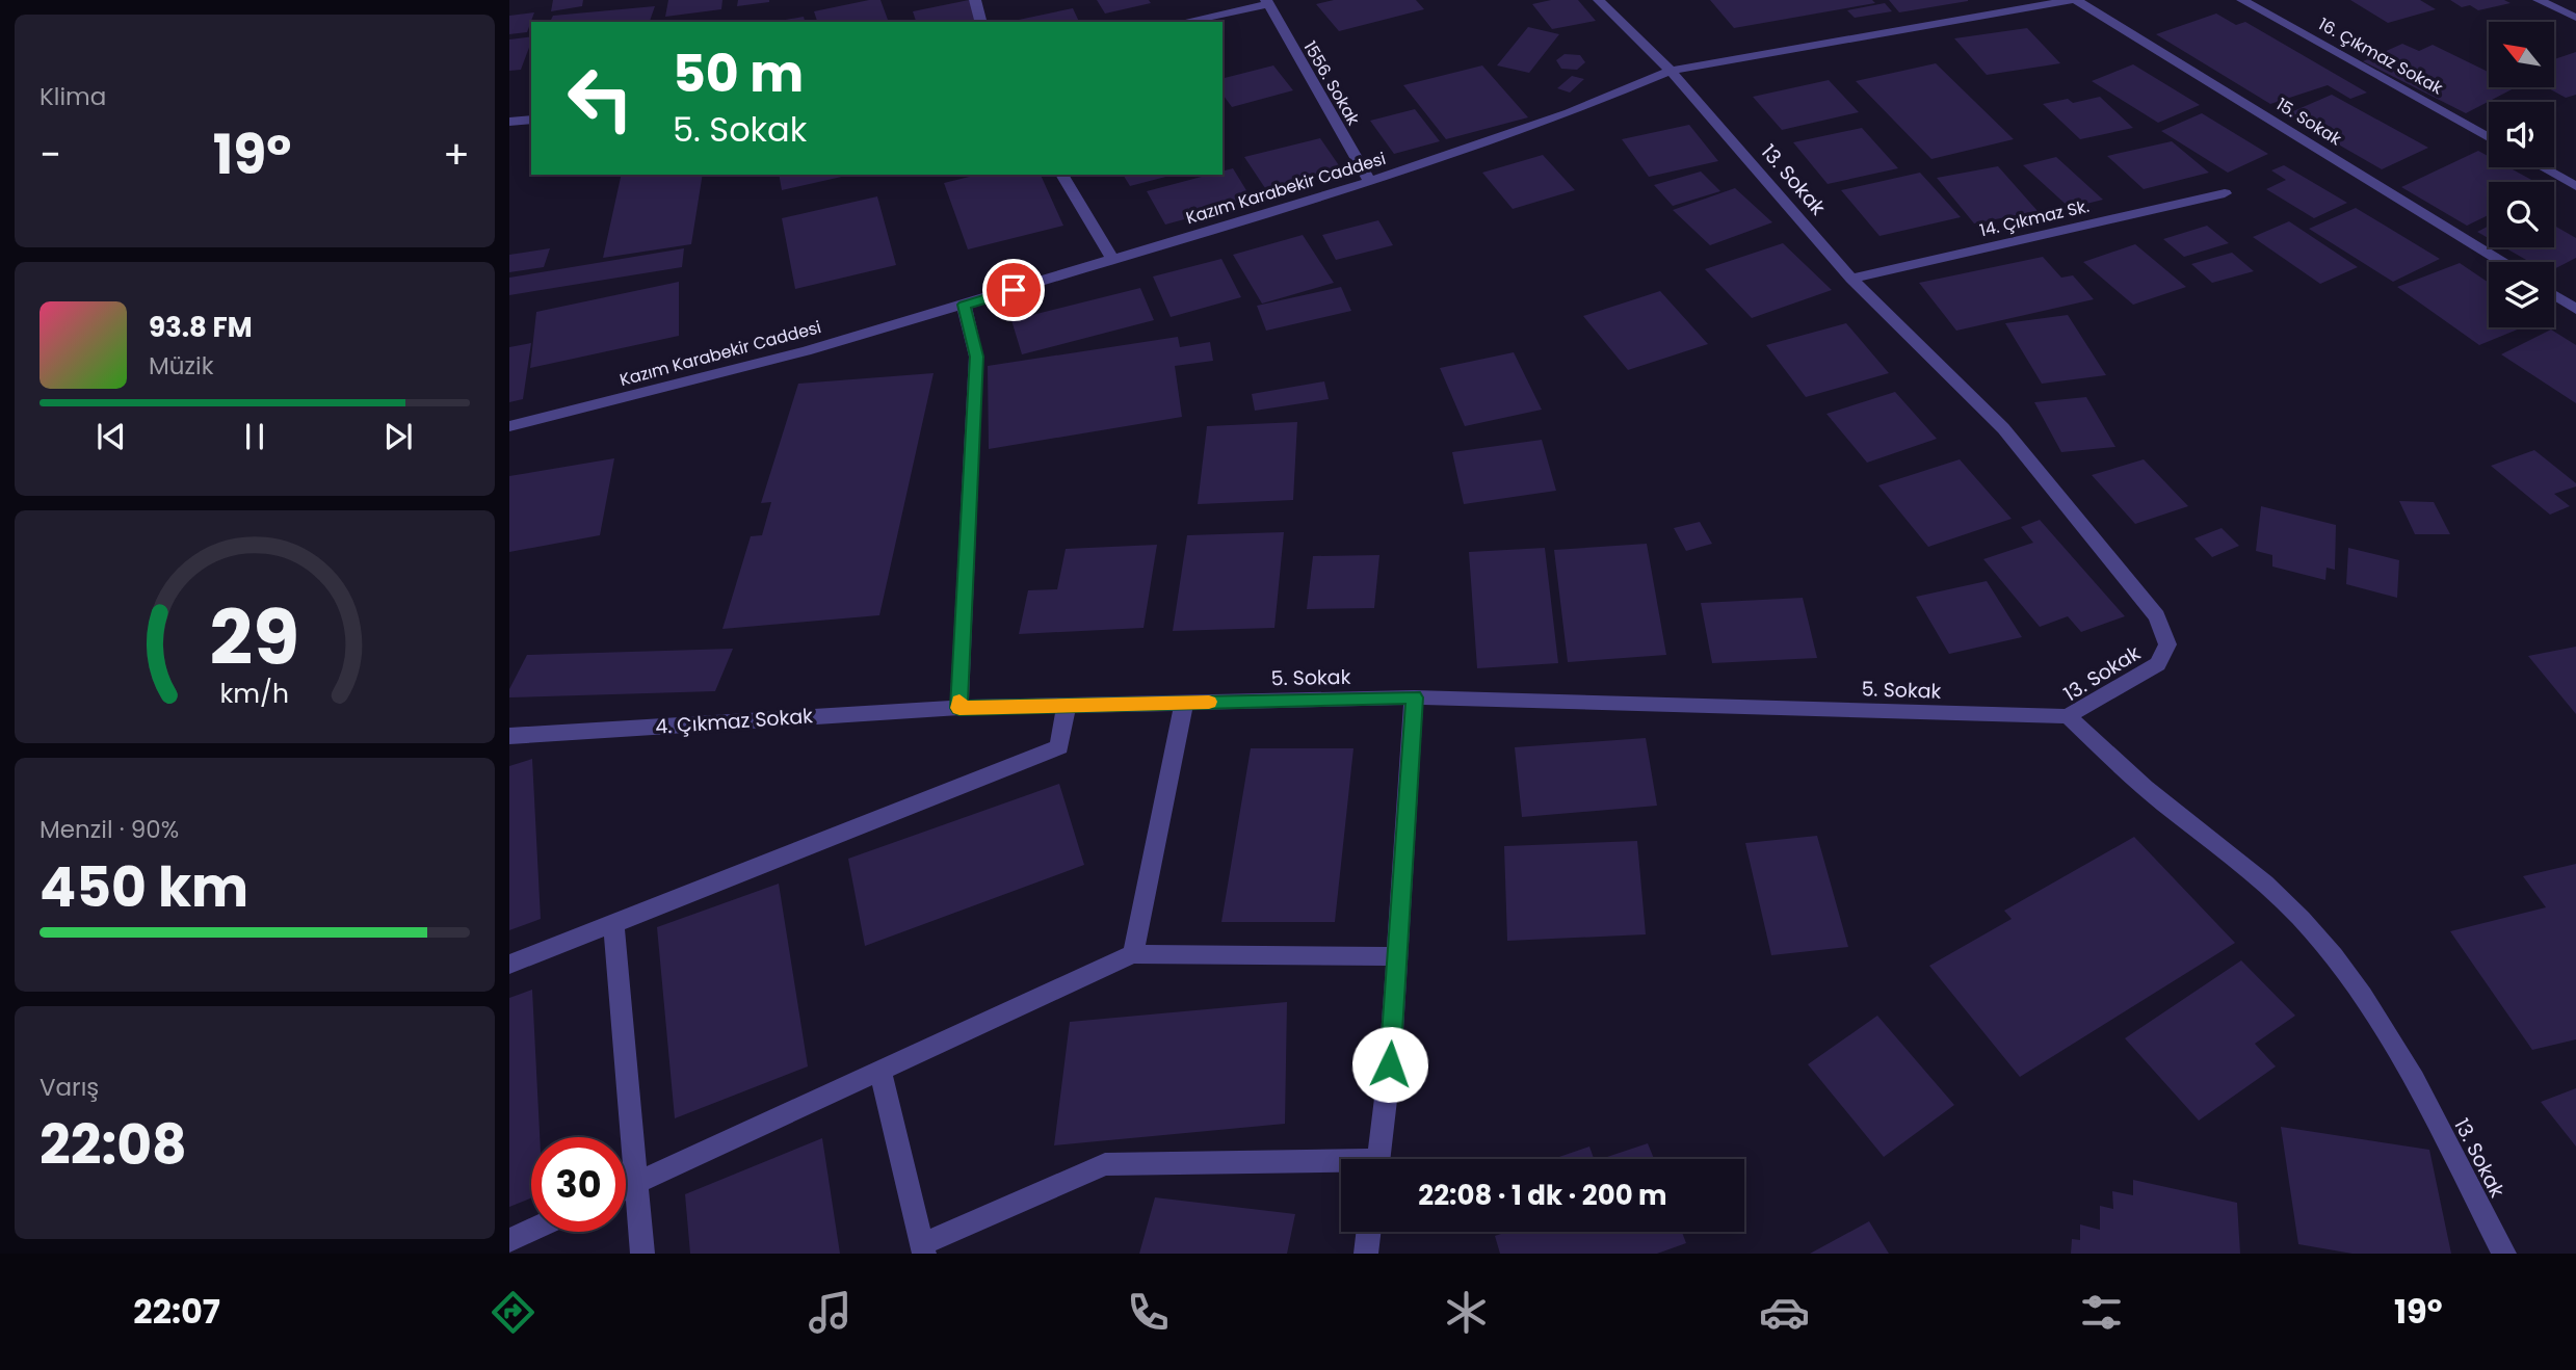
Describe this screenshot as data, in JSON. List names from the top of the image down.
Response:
{
  "streets": {
    "street": [
      "16. Çıkmaz Sokak",
      "1556. Sokak",
      "15. Sokak",
      "13. Sokak",
      "Kazım Karabekir Caddesi",
      "14. Çıkmaz Sk.",
      "5. Sokak",
      "4. Çıkmaz Sokak"
    ]
  },
  "crossings": [
    ["1556. Sokak", "Kazım Karabekir Caddesi"],
    ["15. Sokak", "Kazım Karabekir Caddesi"],
    ["13. Sokak", "Kazım Karabekir Caddesi"],
    ["13. Sokak", "14. Çıkmaz Sk."],
    ["13. Sokak", "5. Sokak"],
    ["5. Sokak", "4. Çıkmaz Sokak"]
  ],
  "north": "top left",
  "page": {
    "tile": [
      "Klima",
      ["Menzil · 90%", "450 km"],
      ["Varış", "22:08"]
    ],
    "turn": ["50 m", "5. Sokak"],
    "heat": ["−", "19°", "+"],
    "song": ["93.8 FM", "Müzik"],
    "limit": "30",
    "trip": "22:08 · 1 dk · 200 m",
    "tabs": ["22:07", "19°"],
    "gauge": ["29", "km/h"]
  }
}
